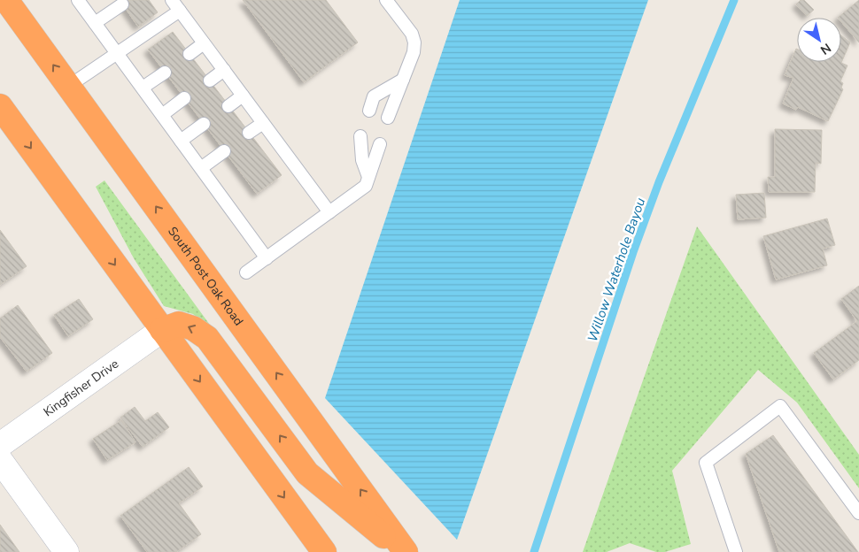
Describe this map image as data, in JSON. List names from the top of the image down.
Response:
{
  "streets": {
    "highway": ["South Post Oak Road"],
    "street": ["Kingfisher Drive"]
  },
  "water": ["Willow Waterhole Bayou"],
  "north": "bottom right"
}
